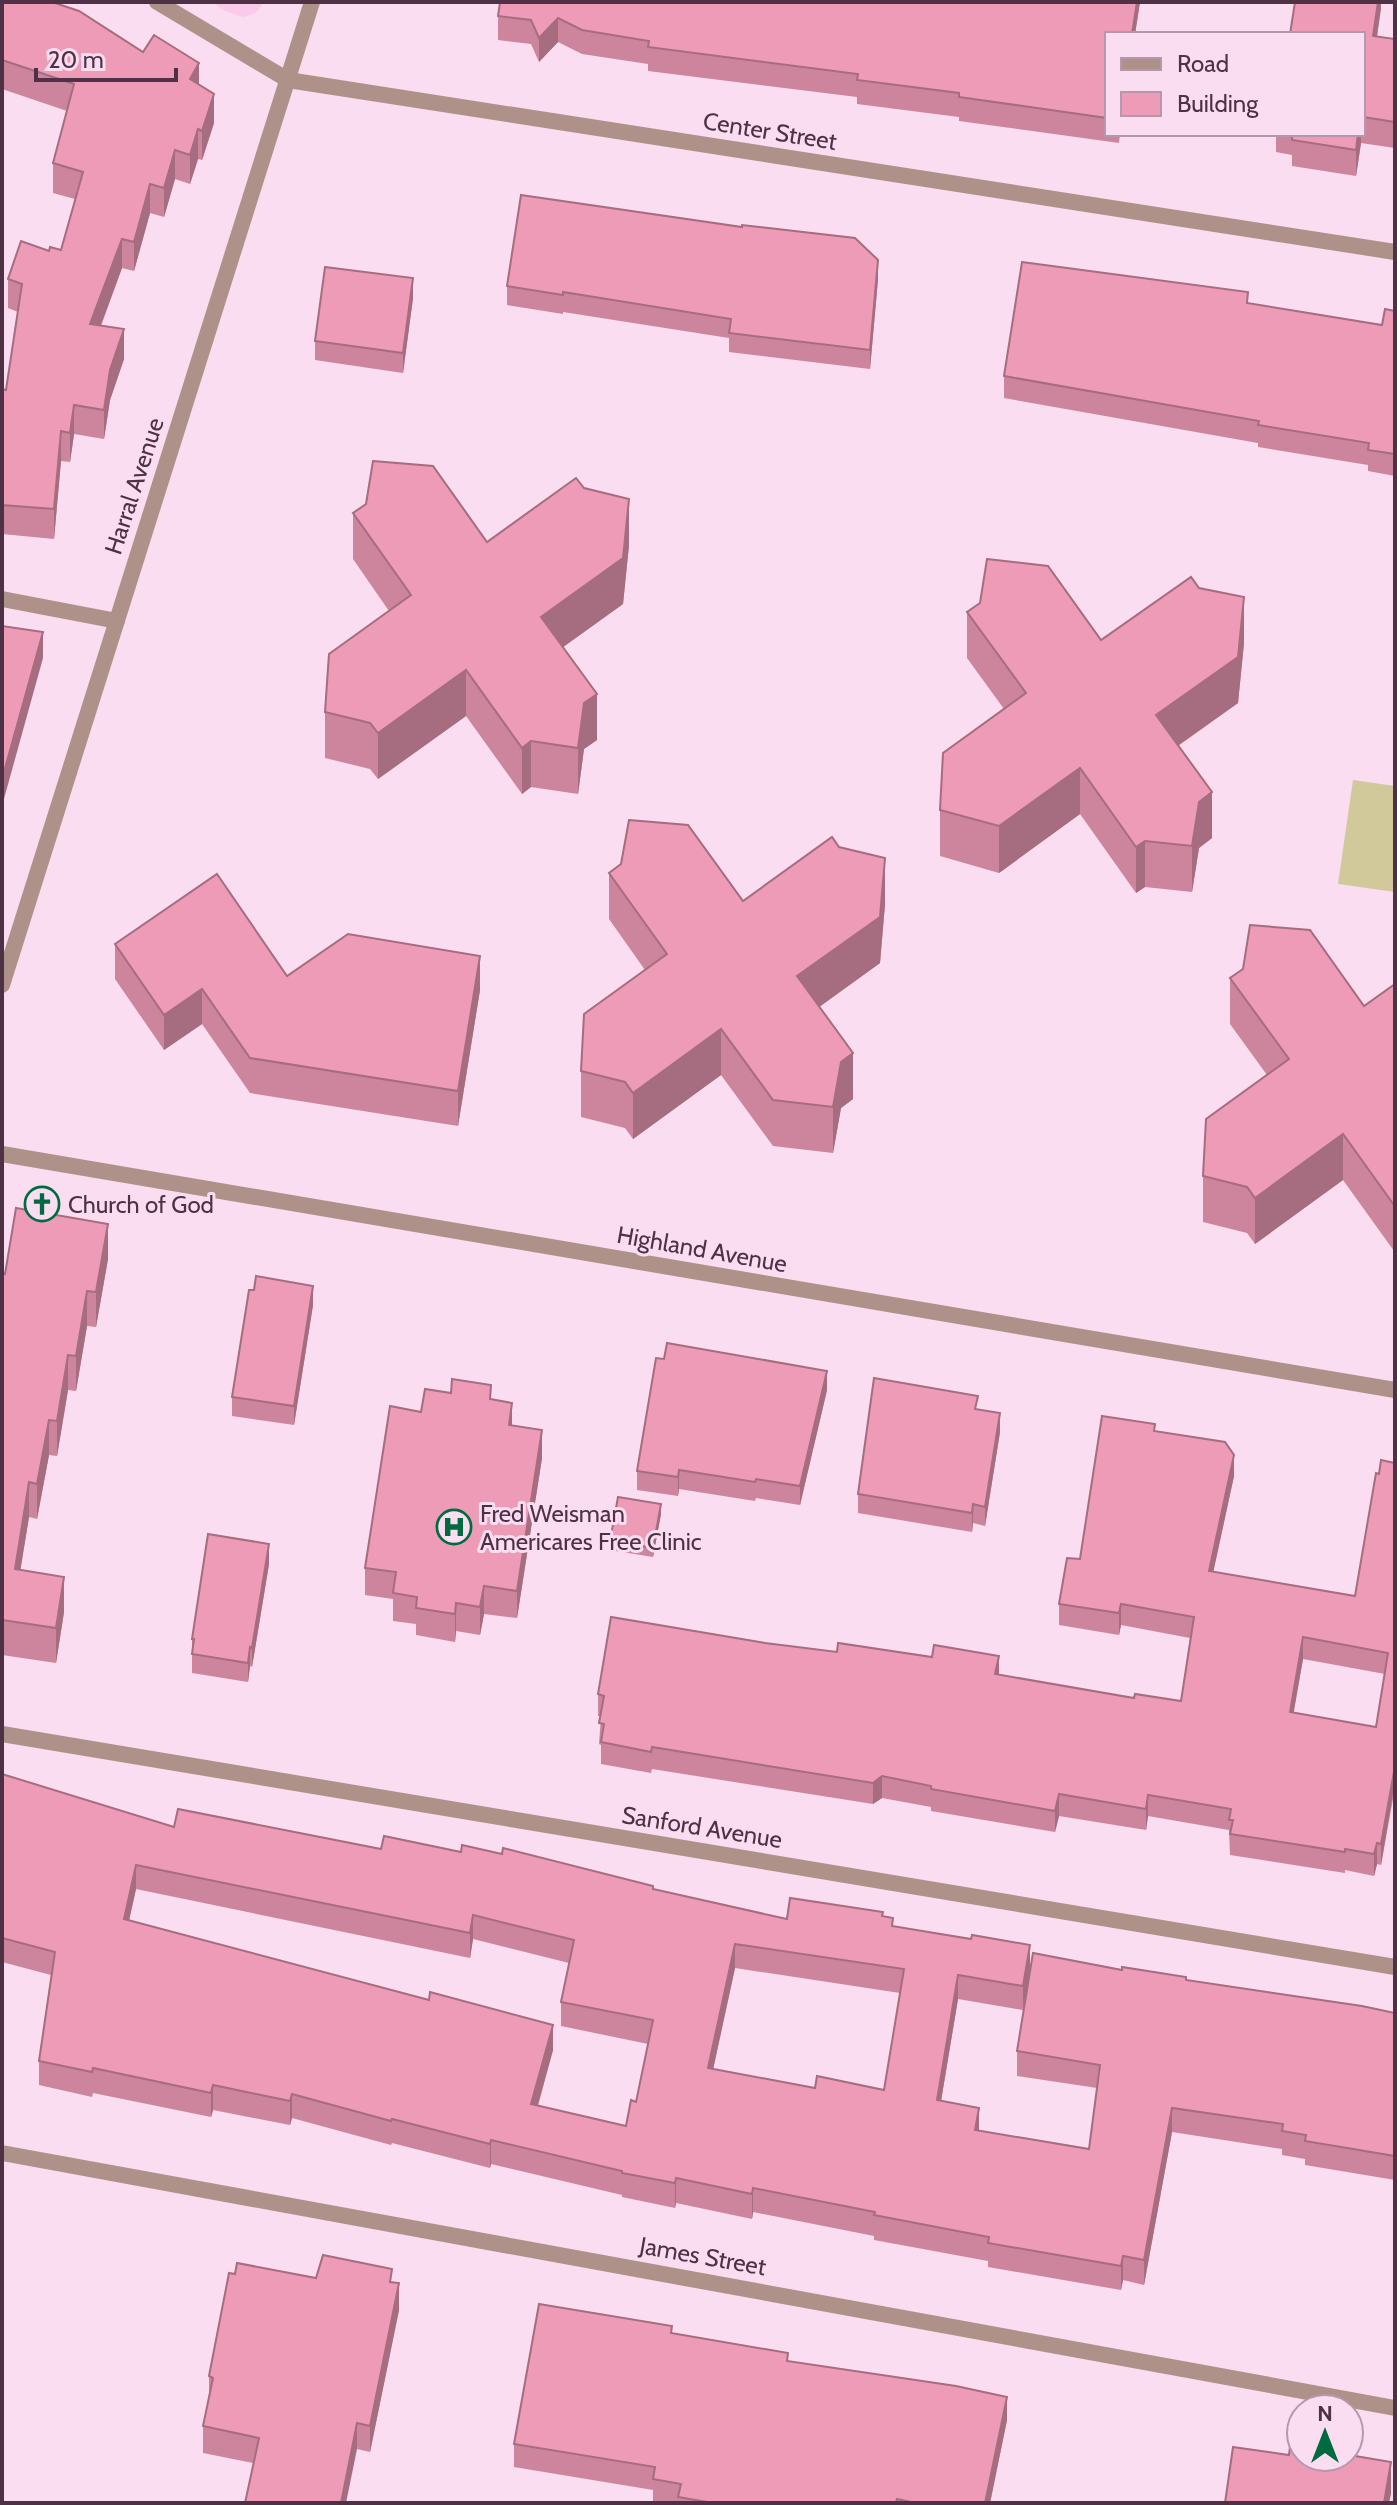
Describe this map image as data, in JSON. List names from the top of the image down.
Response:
{
  "streets": {
    "street": [
      "Center Street",
      "Harral Avenue",
      "Highland Avenue",
      "Sanford Avenue",
      "James Street"
    ]
  },
  "crossings": [
    ["Center Street", "Harral Avenue"]
  ],
  "places": {
    "church": ["Church of God"],
    "hospital": ["Fred Weisman Americares Free Clinic"]
  },
  "legend": ["Road", "Building"],
  "scale_bar": "20 m",
  "north": "top"
}
